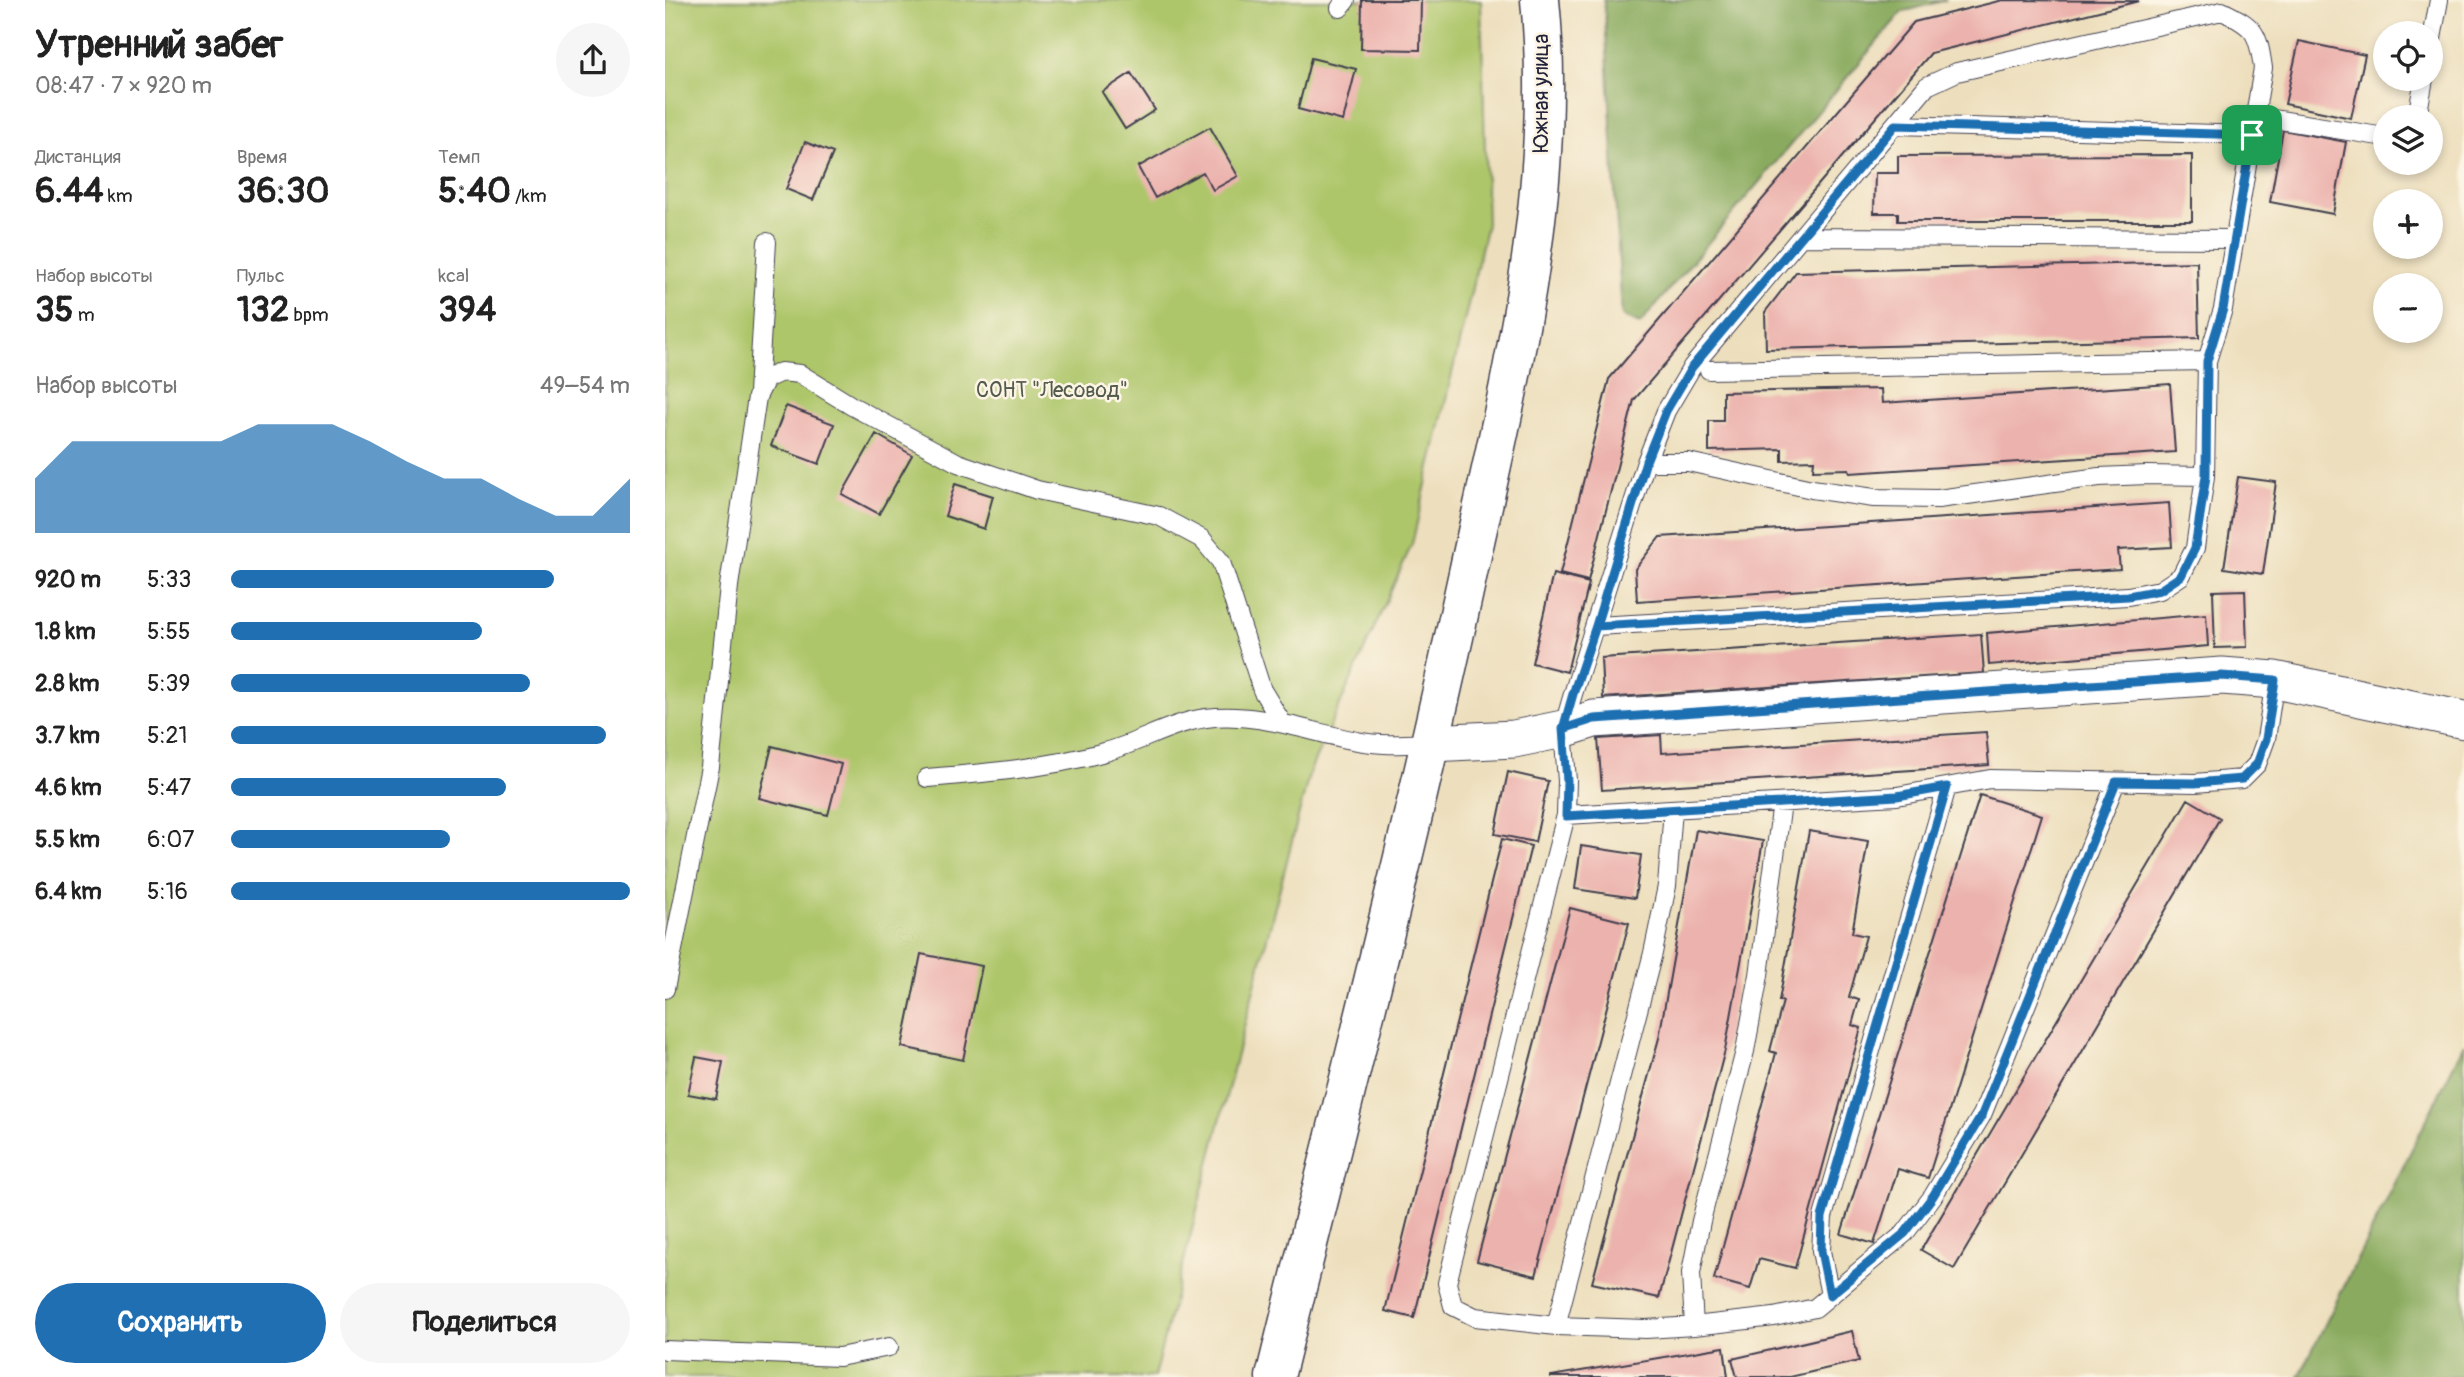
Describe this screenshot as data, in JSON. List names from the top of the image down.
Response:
{
  "streets": {
    "main road": ["Южная улица"]
  },
  "parks": ["СОНТ \"Лесовод\""],
  "page": {
    "heading": ["Утренний забег", "08:47 · 7 × 920 m"],
    "map_buttons": ["+", "−"],
    "stats": [
      ["Дистанция", "6.44 km"],
      ["Время", "36:30"],
      ["Темп", "5:40 /km"],
      ["Набор высоты", "35 m"],
      ["Пульс", "132 bpm"],
      ["kcal", "394"]
    ],
    "chart": ["Набор высоты", "49–54 m"],
    "list": [
      {
        "name": "920 m",
        "note": "5:33"
      },
      {
        "name": "1.8 km",
        "note": "5:55"
      },
      {
        "name": "2.8 km",
        "note": "5:39"
      },
      {
        "name": "3.7 km",
        "note": "5:21"
      },
      {
        "name": "4.6 km",
        "note": "5:47"
      },
      {
        "name": "5.5 km",
        "note": "6:07"
      },
      {
        "name": "6.4 km",
        "note": "5:16"
      }
    ],
    "buttons": ["Сохранить", "Поделиться"]
  }
}
